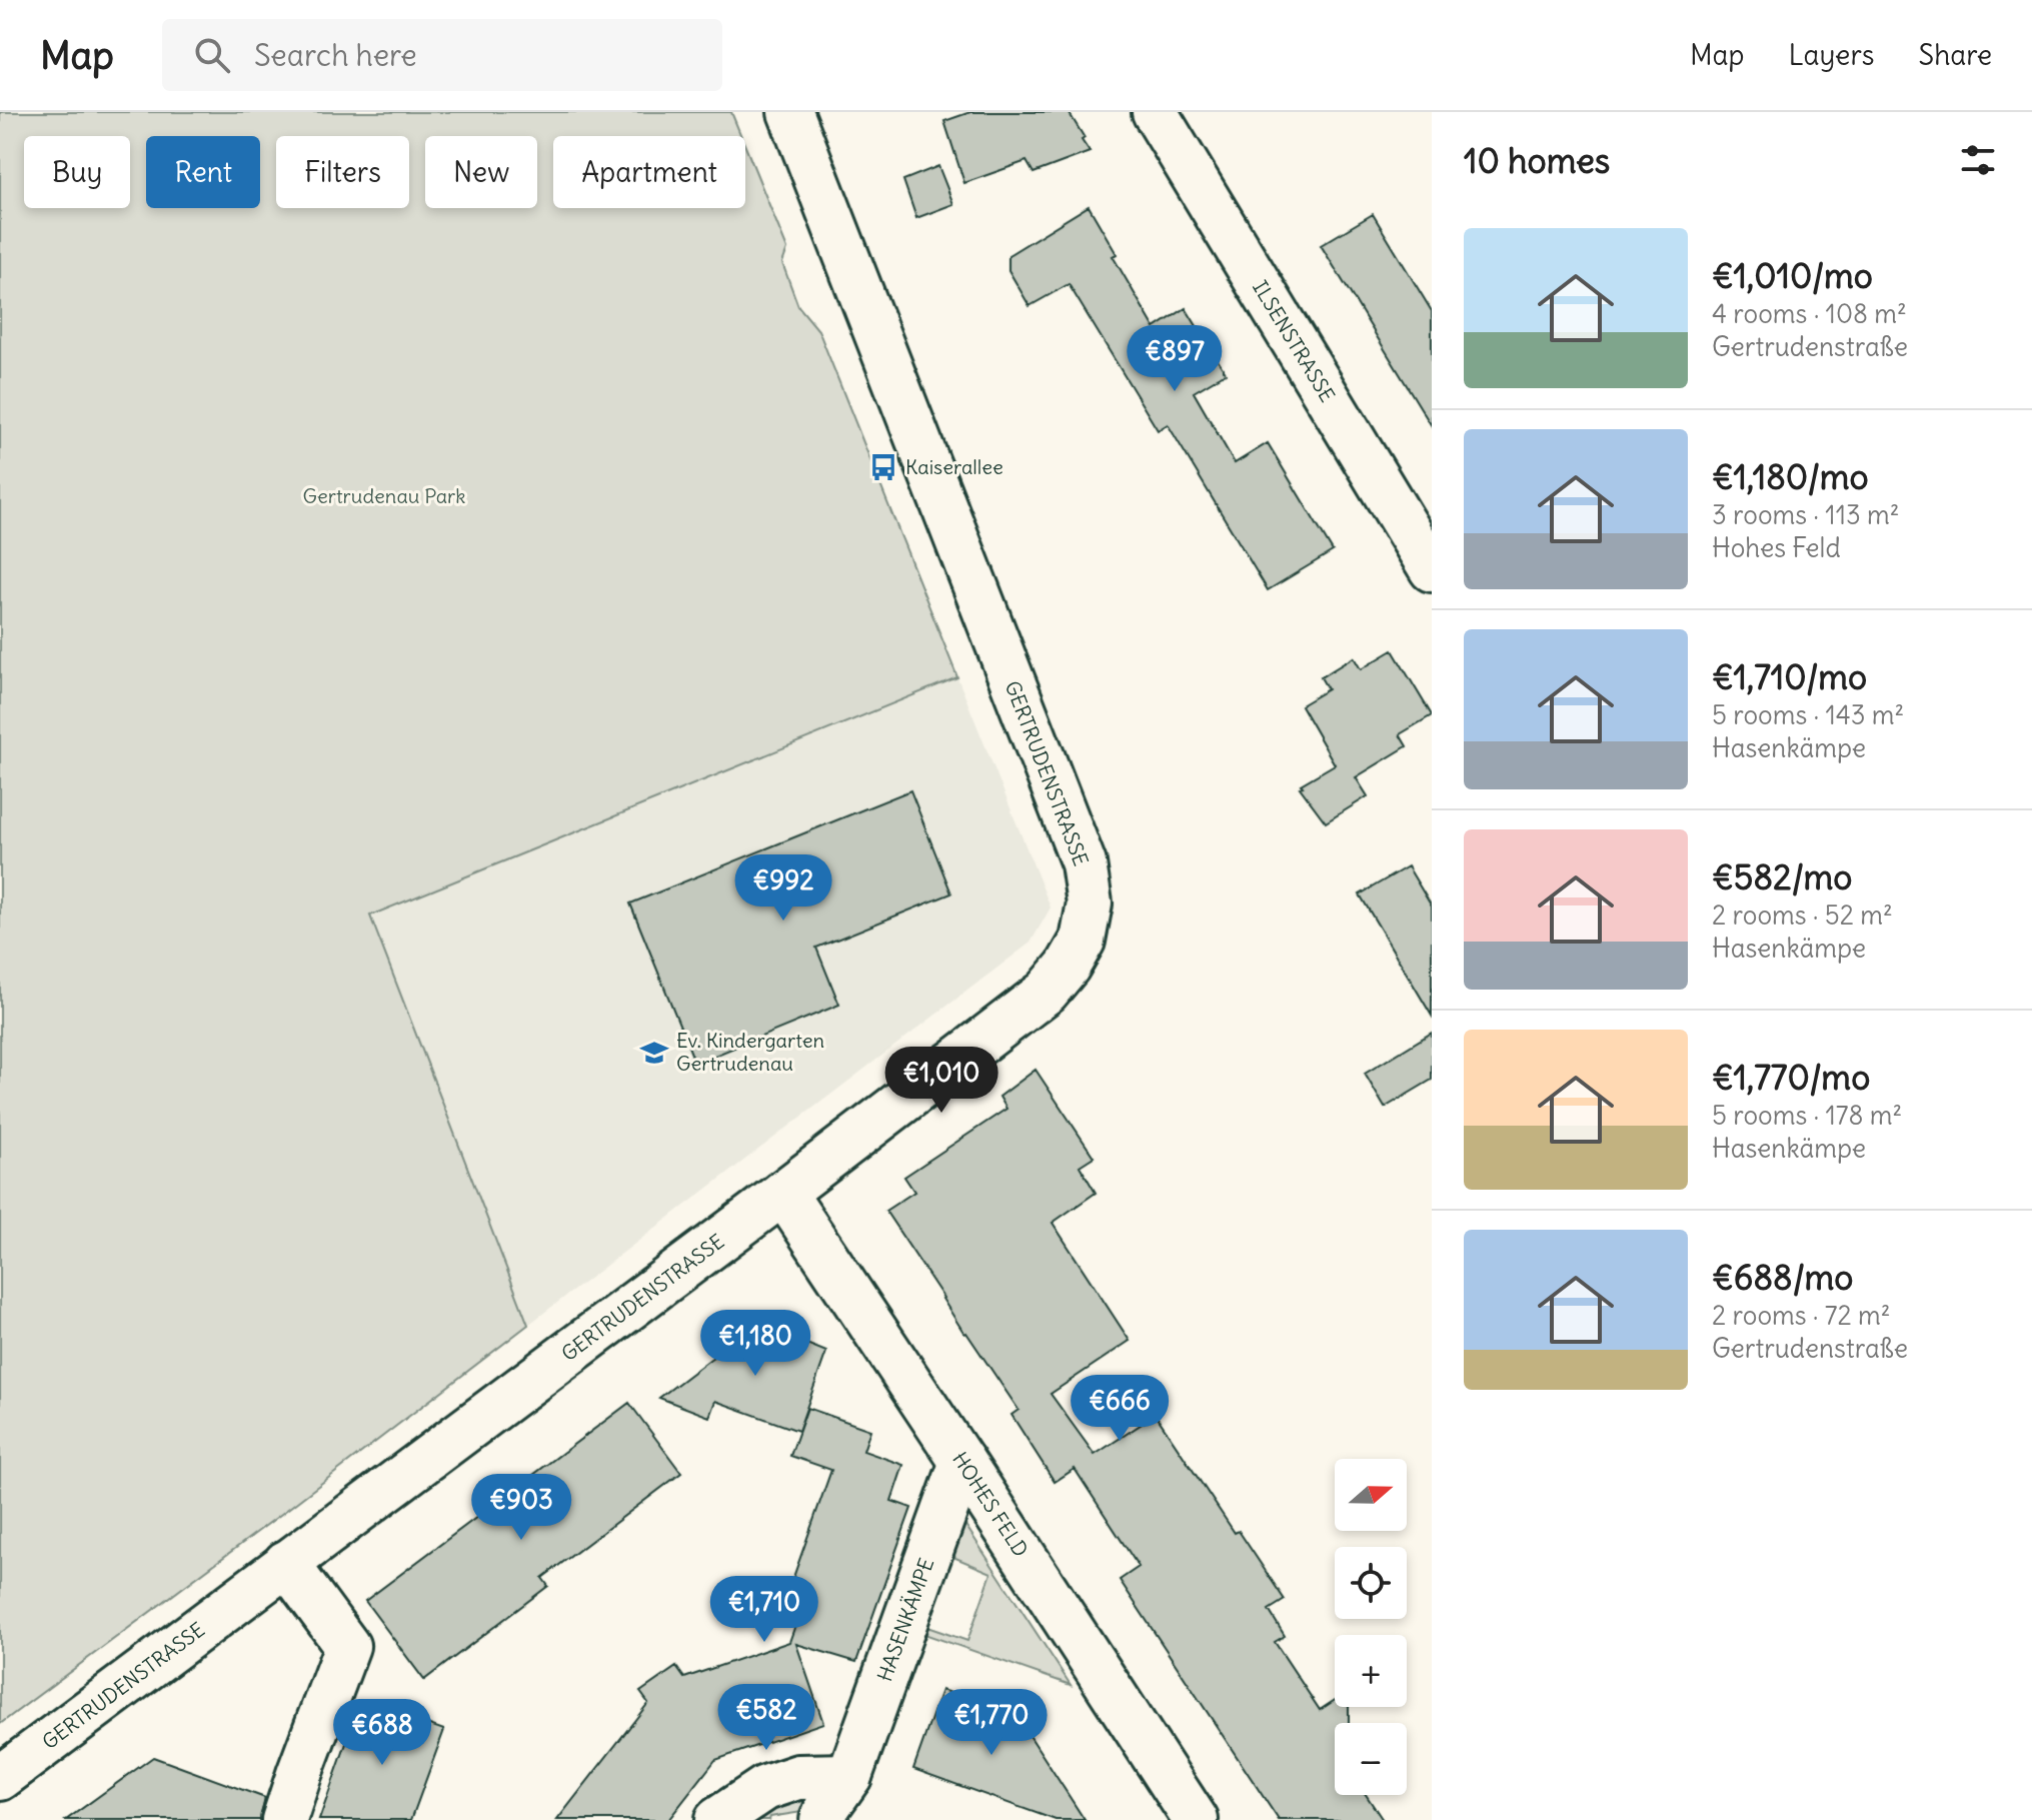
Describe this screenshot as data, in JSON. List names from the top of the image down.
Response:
{
  "streets": {
    "street": [
      "ILSENSTRASSE",
      "GERTRUDENSTRASSE",
      "HOHES FELD",
      "HASENKÄMPE"
    ]
  },
  "crossings": [
    ["GERTRUDENSTRASSE", "HOHES FELD"],
    ["HOHES FELD", "HASENKÄMPE"]
  ],
  "parks": ["Gertrudenau Park"],
  "places": {
    "bus stop": ["Kaiserallee"],
    "school or university": ["Ev. Kindergarten Gertrudenau"]
  },
  "north": "right",
  "page": {
    "header": "Map",
    "search": "Search here",
    "nav": ["Map", "Layers", "Share"],
    "heading": "10 homes",
    "chip": [
      "Buy",
      "Rent",
      "Filters",
      "New",
      "Apartment"
    ],
    "list": [
      {
        "name": "€1,010/mo",
        "note": "4 rooms · 108 m² · Gertrudenstraße"
      },
      {
        "name": "€1,180/mo",
        "note": "3 rooms · 113 m² · Hohes Feld"
      },
      {
        "name": "€1,710/mo",
        "note": "5 rooms · 143 m² · Hasenkämpe"
      },
      {
        "name": "€582/mo",
        "note": "2 rooms · 52 m² · Hasenkämpe"
      },
      {
        "name": "€1,770/mo",
        "note": "5 rooms · 178 m² · Hasenkämpe"
      },
      {
        "name": "€688/mo",
        "note": "2 rooms · 72 m² · Gertrudenstraße"
      }
    ],
    "price": [
      "€897",
      "€992",
      "€1,010",
      "€1,180",
      "€666",
      "€903",
      "€1,710",
      "€582",
      "€1,770",
      "€688"
    ],
    "map_buttons": ["+", "−"]
  }
}
